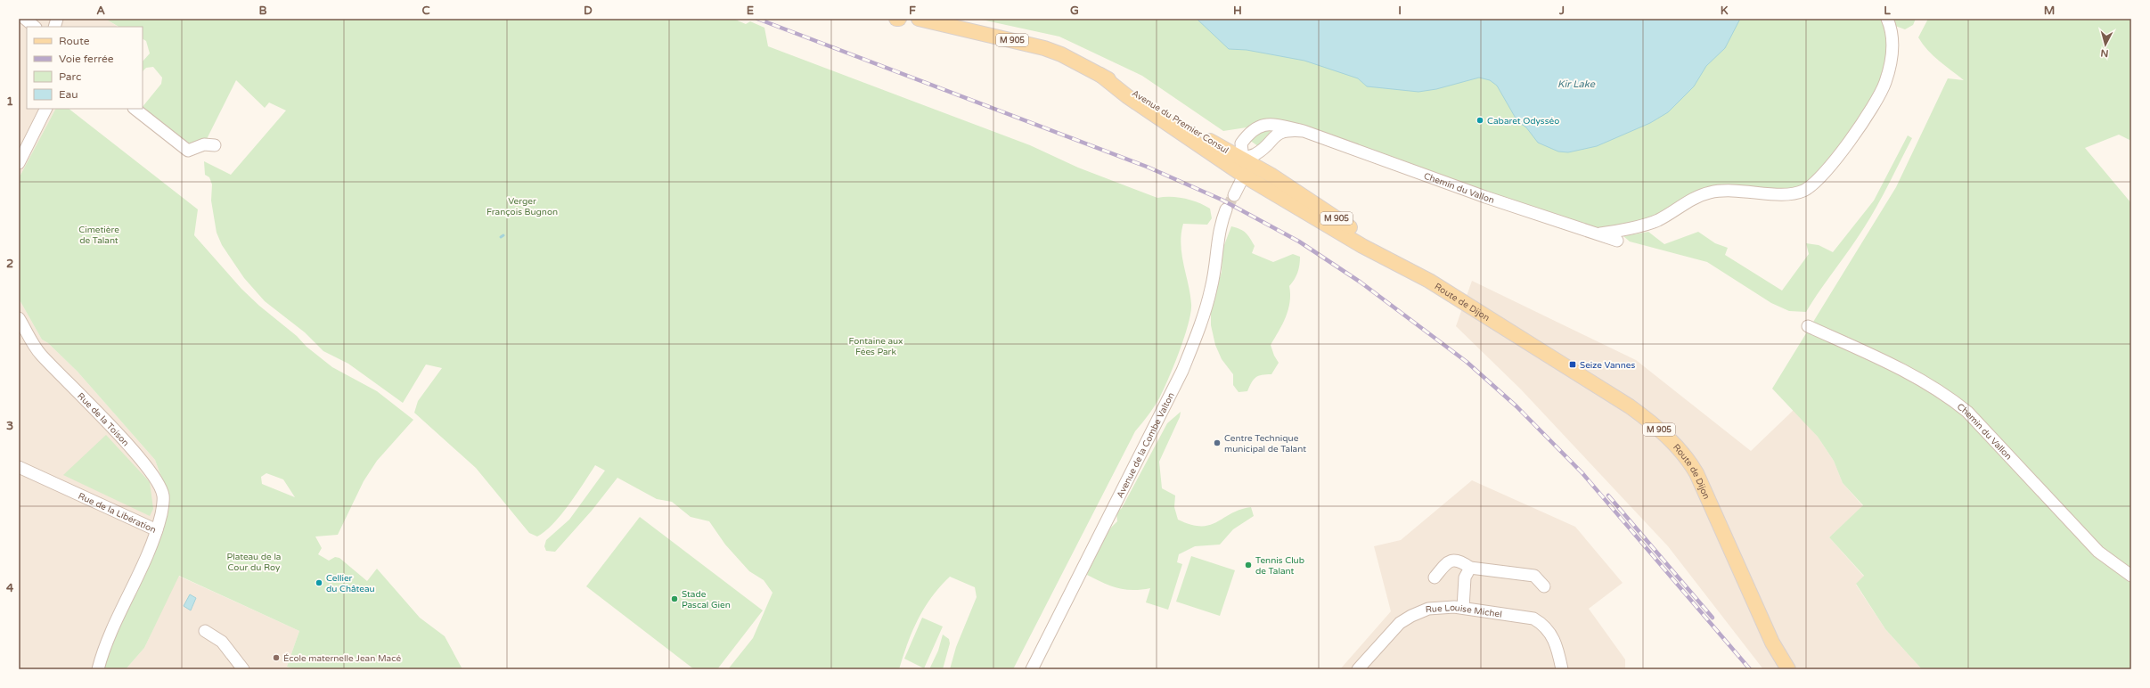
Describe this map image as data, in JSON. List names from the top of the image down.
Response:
{
  "streets": {
    "main road": ["M 905", "Avenue du Premier Consul", "Route de Dijon"],
    "street": [
      "Chemin du Vallon",
      "Rue de la Toison",
      "Avenue de la Combe Valton",
      "Rue de la Libération",
      "Rue Louise Michel"
    ]
  },
  "crossings": [
    ["Avenue du Premier Consul", "Chemin du Vallon"],
    ["Avenue du Premier Consul", "Route de Dijon"],
    ["Chemin du Vallon", "Route de Dijon"],
    ["Rue de la Toison", "Rue de la Libération"]
  ],
  "water": ["Kir Lake"],
  "parks": [
    "Verger François Bugnon",
    "Cimetière de Talant",
    "Fontaine aux Fées Park",
    "Plateau de la Cour du Roy"
  ],
  "places": {
    "other": [
      "Cabaret Odysséo",
      "Centre Technique municipal de Talant",
      "Tennis Club de Talant",
      "Cellier du Château",
      "Stade Pascal Gien",
      "École maternelle Jean Macé"
    ],
    "transit": ["Seize Vannes"]
  },
  "legend": [
    "Route",
    "Voie ferrée",
    "Parc",
    "Eau"
  ],
  "north": "bottom",
  "grid": {
    "columns": [
      "A",
      "B",
      "C",
      "D",
      "E",
      "F",
      "G",
      "H",
      "I",
      "J",
      "K",
      "L",
      "M"
    ],
    "rows": [
      "1",
      "2",
      "3",
      "4"
    ]
  }
}
